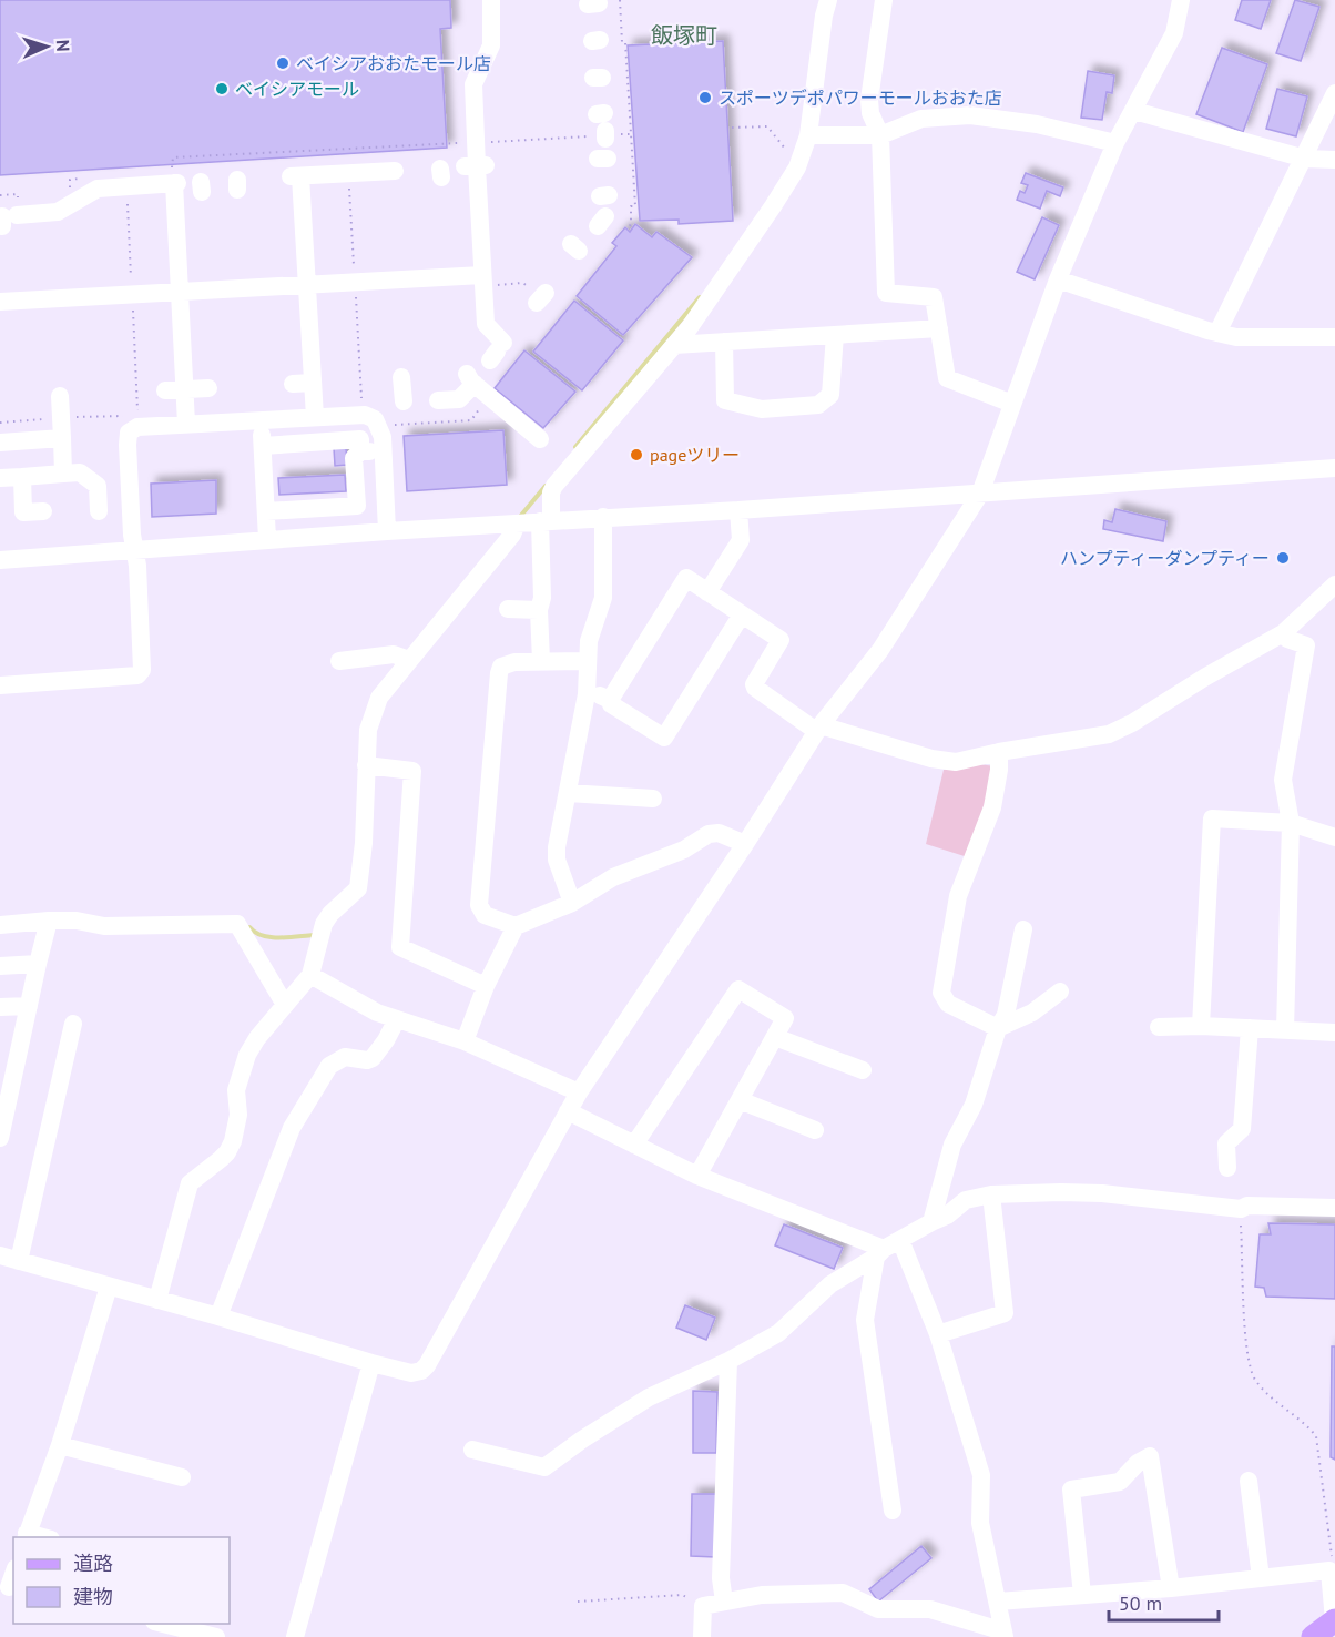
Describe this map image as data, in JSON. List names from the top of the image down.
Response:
{
  "districts": ["飯塚町"],
  "places": [
    "ベイシアおおたモール店",
    "ベイシアモール",
    "スポーツデポパワーモールおおた店",
    "pageツリー",
    "ハンプティーダンプティー"
  ],
  "legend": ["道路", "建物"],
  "scale_bar": "50 m",
  "north": "right"
}
